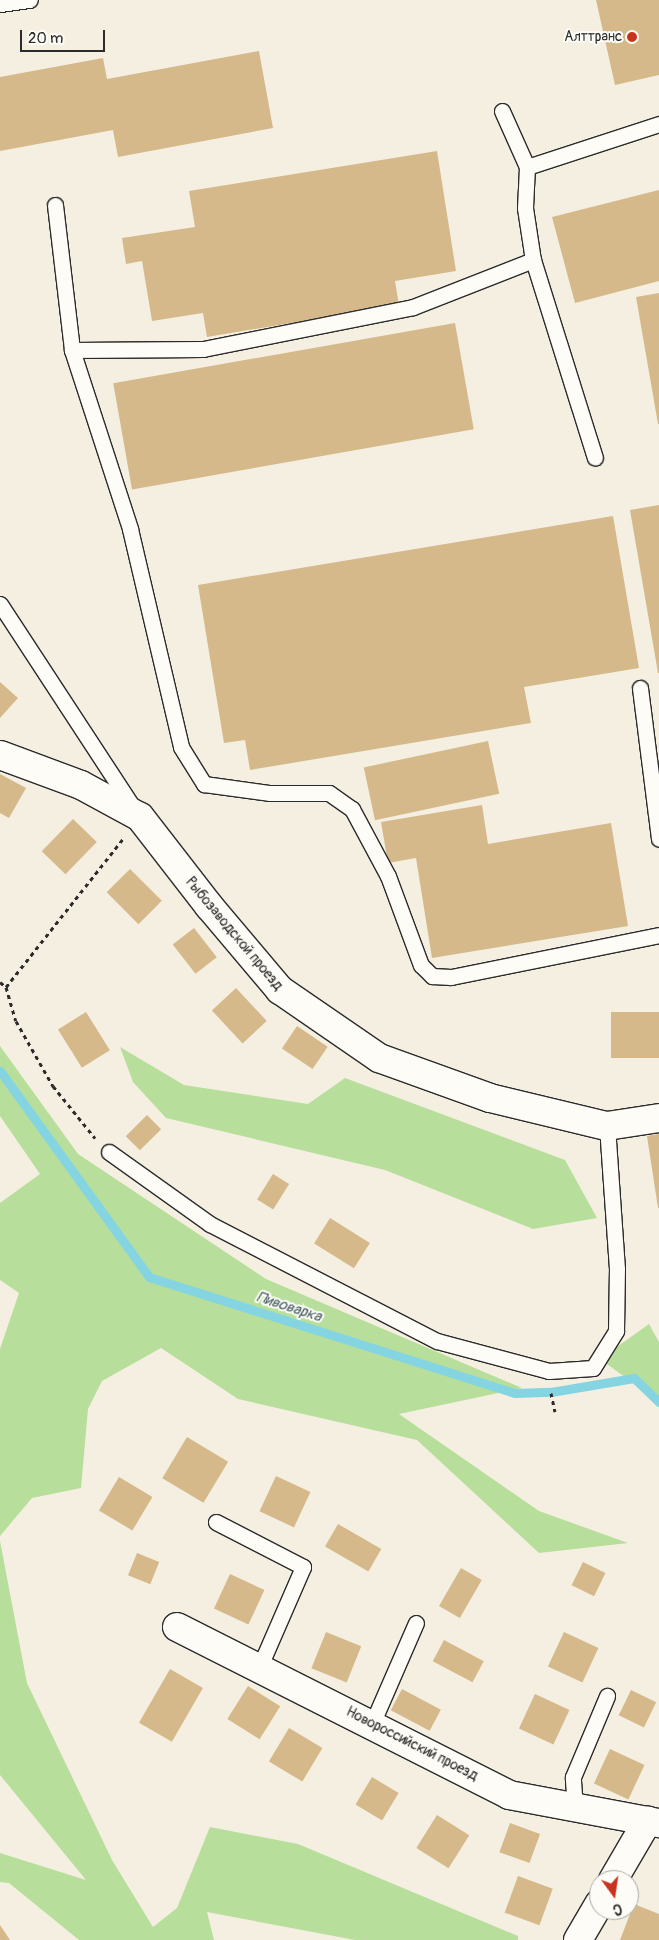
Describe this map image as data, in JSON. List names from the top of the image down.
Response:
{
  "streets": {
    "street": ["Рыбозаводской проезд", "Новороссийский проезд"]
  },
  "water": ["Пивоварка"],
  "places": ["Алттранс"],
  "scale_bar": "20 m",
  "north": "bottom"
}
